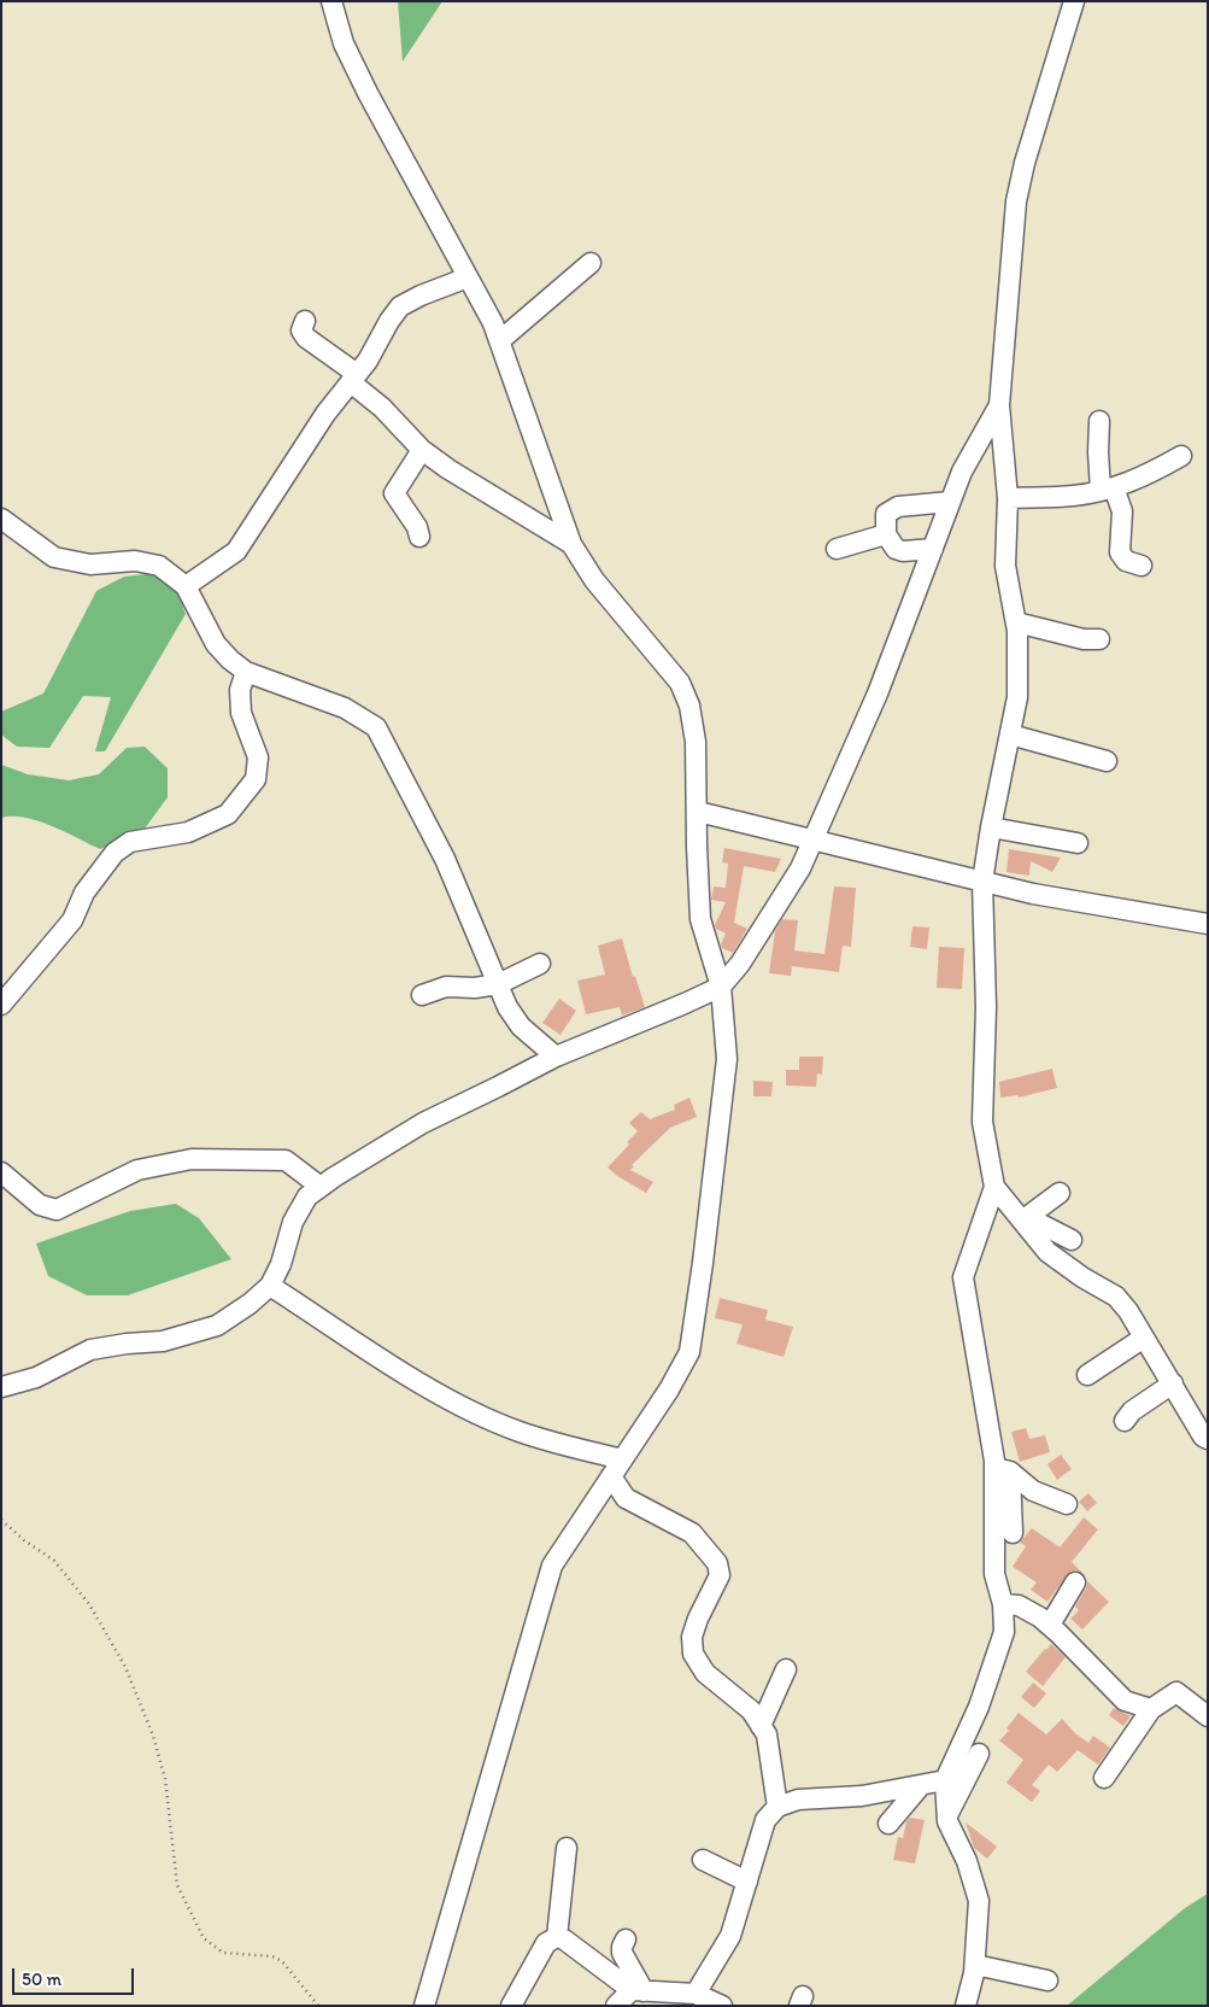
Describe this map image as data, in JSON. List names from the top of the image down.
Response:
{
  "scale_bar": "50 m"
}
